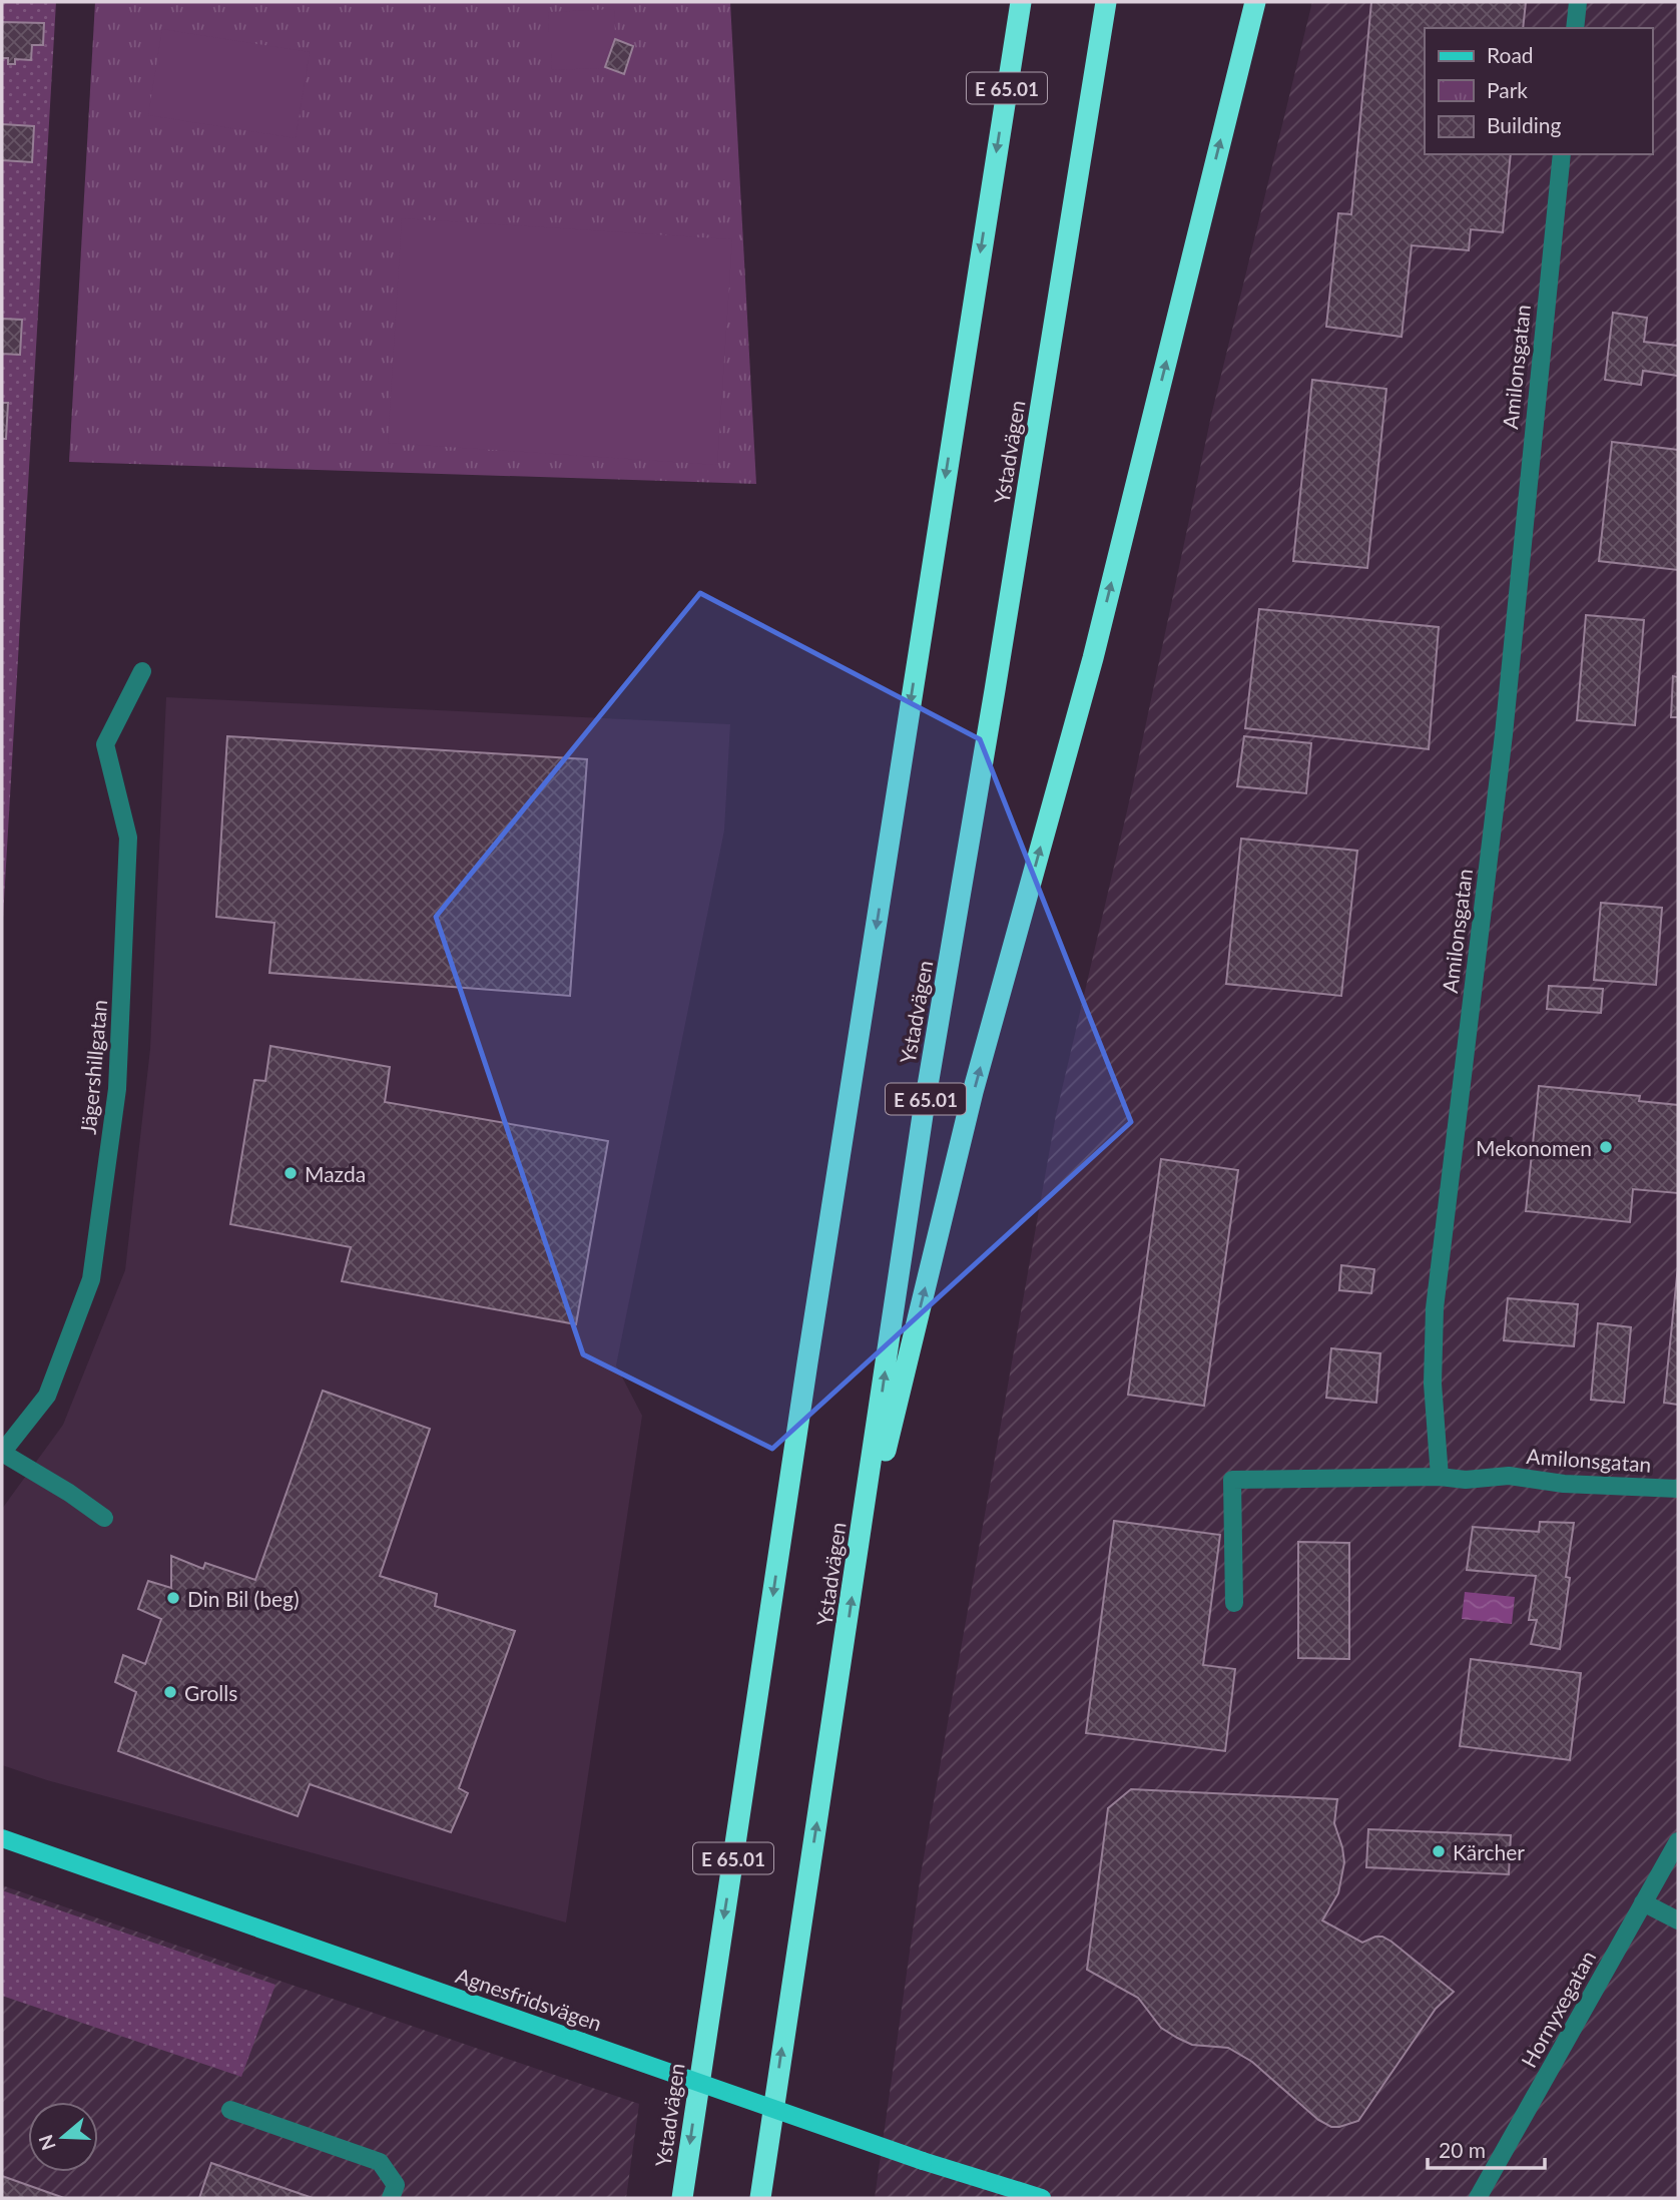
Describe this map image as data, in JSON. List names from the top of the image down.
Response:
{
  "streets": {
    "highway": ["E 65.01", "Ystadvägen"],
    "main road": ["Agnesfridsvägen"],
    "street": ["Amilonsgatan", "Jägershillgatan", "Hornyxegatan"]
  },
  "places": [
    "Mekonomen",
    "Mazda",
    "Din Bil (beg)",
    "Grolls",
    "Kärcher"
  ],
  "legend": ["Road", "Park", "Building"],
  "scale_bar": "20 m",
  "north": "left"
}
